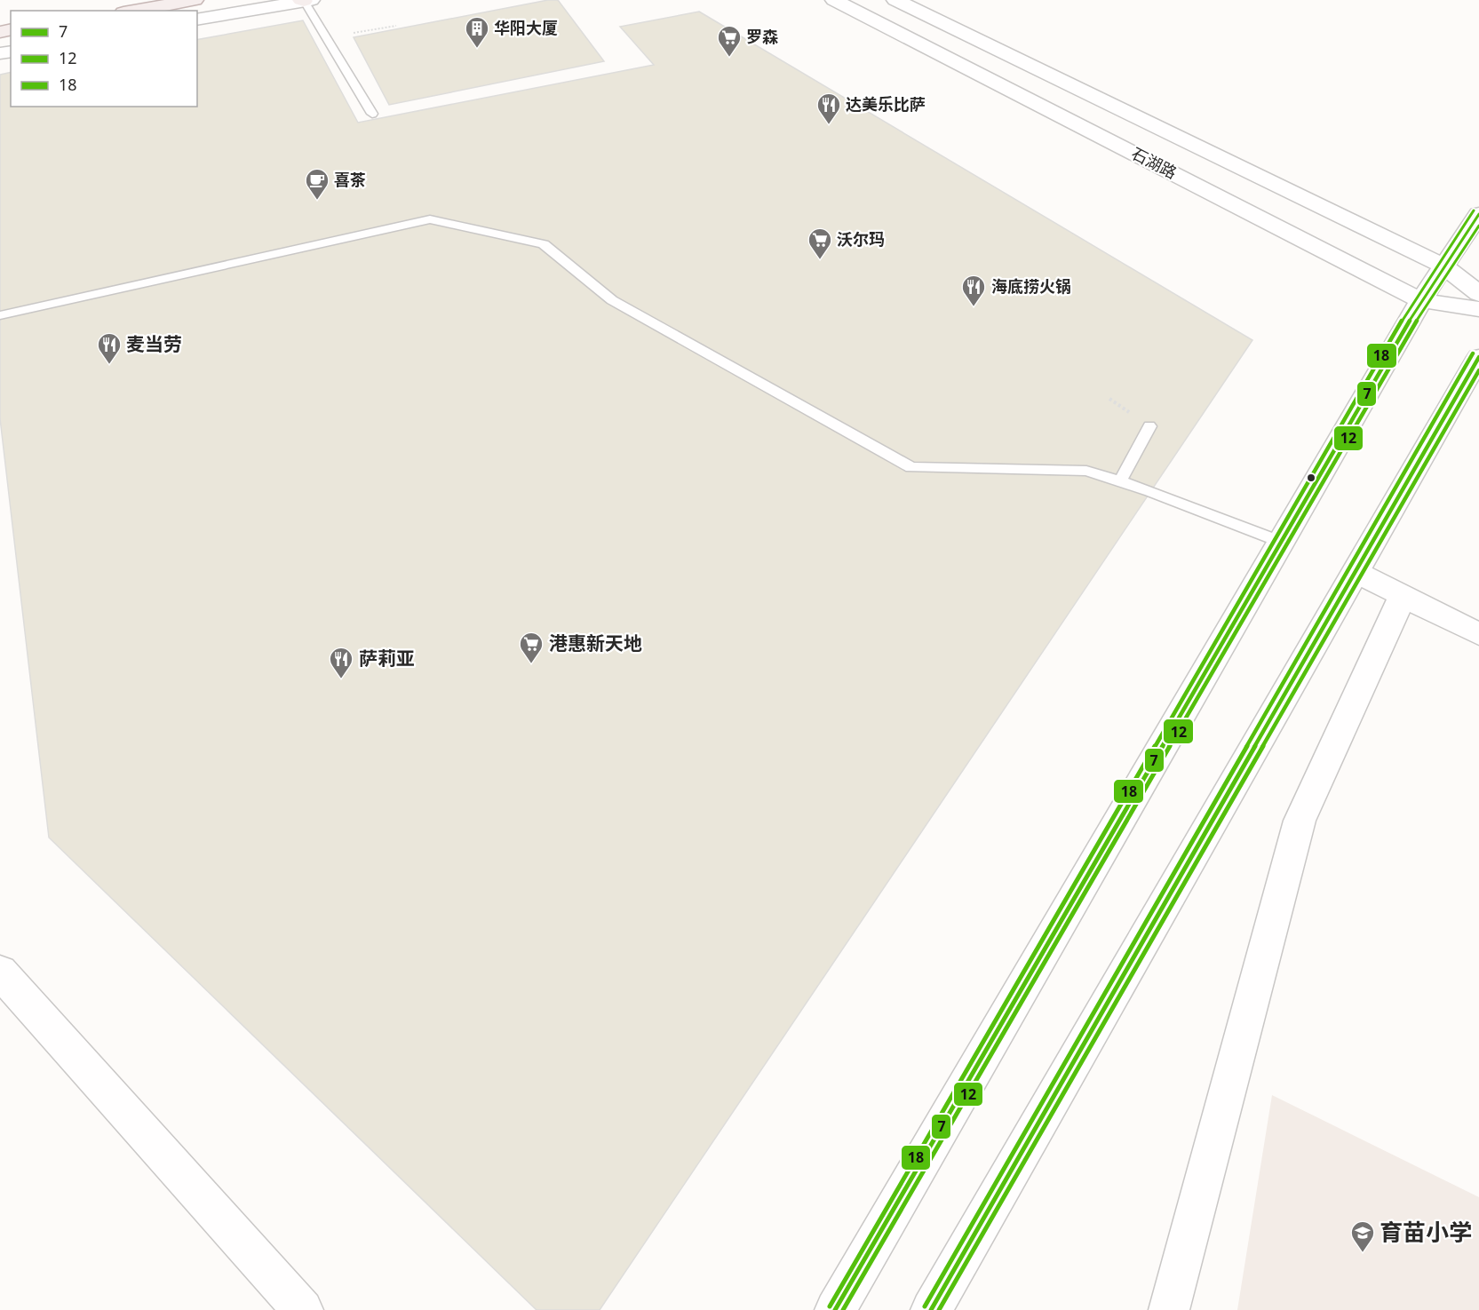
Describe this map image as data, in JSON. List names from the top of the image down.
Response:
{
  "streets": {
    "main road": ["石湖路"]
  },
  "places": {
    "building": ["华阳大厦"],
    "supermarket": ["罗森", "沃尔玛", "港惠新天地"],
    "restaurant": [
      "达美乐比萨",
      "海底捞火锅",
      "麦当劳",
      "萨莉亚"
    ],
    "cafe": ["喜茶"],
    "school or university": ["育苗小学"]
  },
  "lines": ["transit line 18", "transit line 7", "transit line 12"],
  "legend": ["7", "12", "18"]
}
